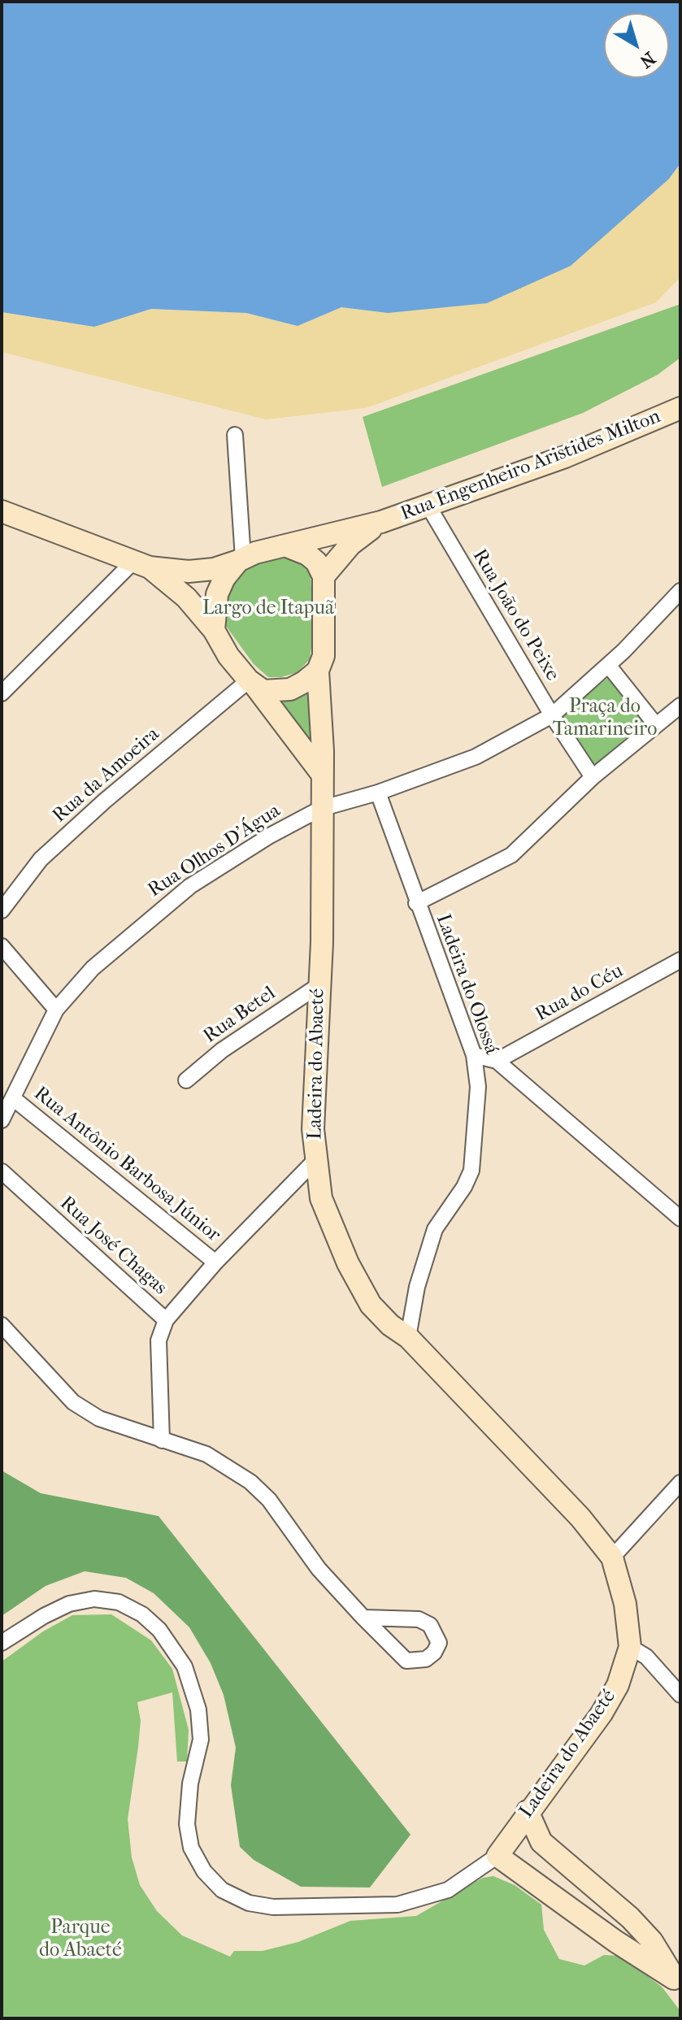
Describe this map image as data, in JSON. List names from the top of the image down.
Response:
{
  "streets": {
    "street": [
      "Rua Engenheiro Aristides Milton",
      "Rua João do Peixe",
      "Rua da Amoeira",
      "Rua Olhos D'Água",
      "Ladeira do Olossá",
      "Rua do Céu",
      "Rua Betel",
      "Ladeira do Abaeté",
      "Rua Antônio Barbosa Júnior",
      "Rua José Chagas"
    ]
  },
  "crossings": [
    ["Rua Engenheiro Aristides Milton", "Rua João do Peixe"],
    ["Rua Engenheiro Aristides Milton", "Rua da Amoeira"],
    ["Rua Engenheiro Aristides Milton", "Ladeira do Abaeté"],
    ["Rua João do Peixe", "Rua Olhos D'Água"],
    ["Rua da Amoeira", "Ladeira do Abaeté"],
    ["Rua Olhos D'Água", "Ladeira do Olossá"],
    ["Rua Olhos D'Água", "Ladeira do Abaeté"],
    ["Rua Olhos D'Água", "Rua Antônio Barbosa Júnior"],
    ["Ladeira do Olossá", "Ladeira do Abaeté"],
    ["Rua Betel", "Ladeira do Abaeté"],
    ["Ladeira do Abaeté", "Rua Antônio Barbosa Júnior"],
    ["Rua Antônio Barbosa Júnior", "Rua José Chagas"]
  ],
  "parks": ["Largo de Itapuã", "Praça do Tamarineiro", "Parque do Abaeté"],
  "north": "bottom right"
}
